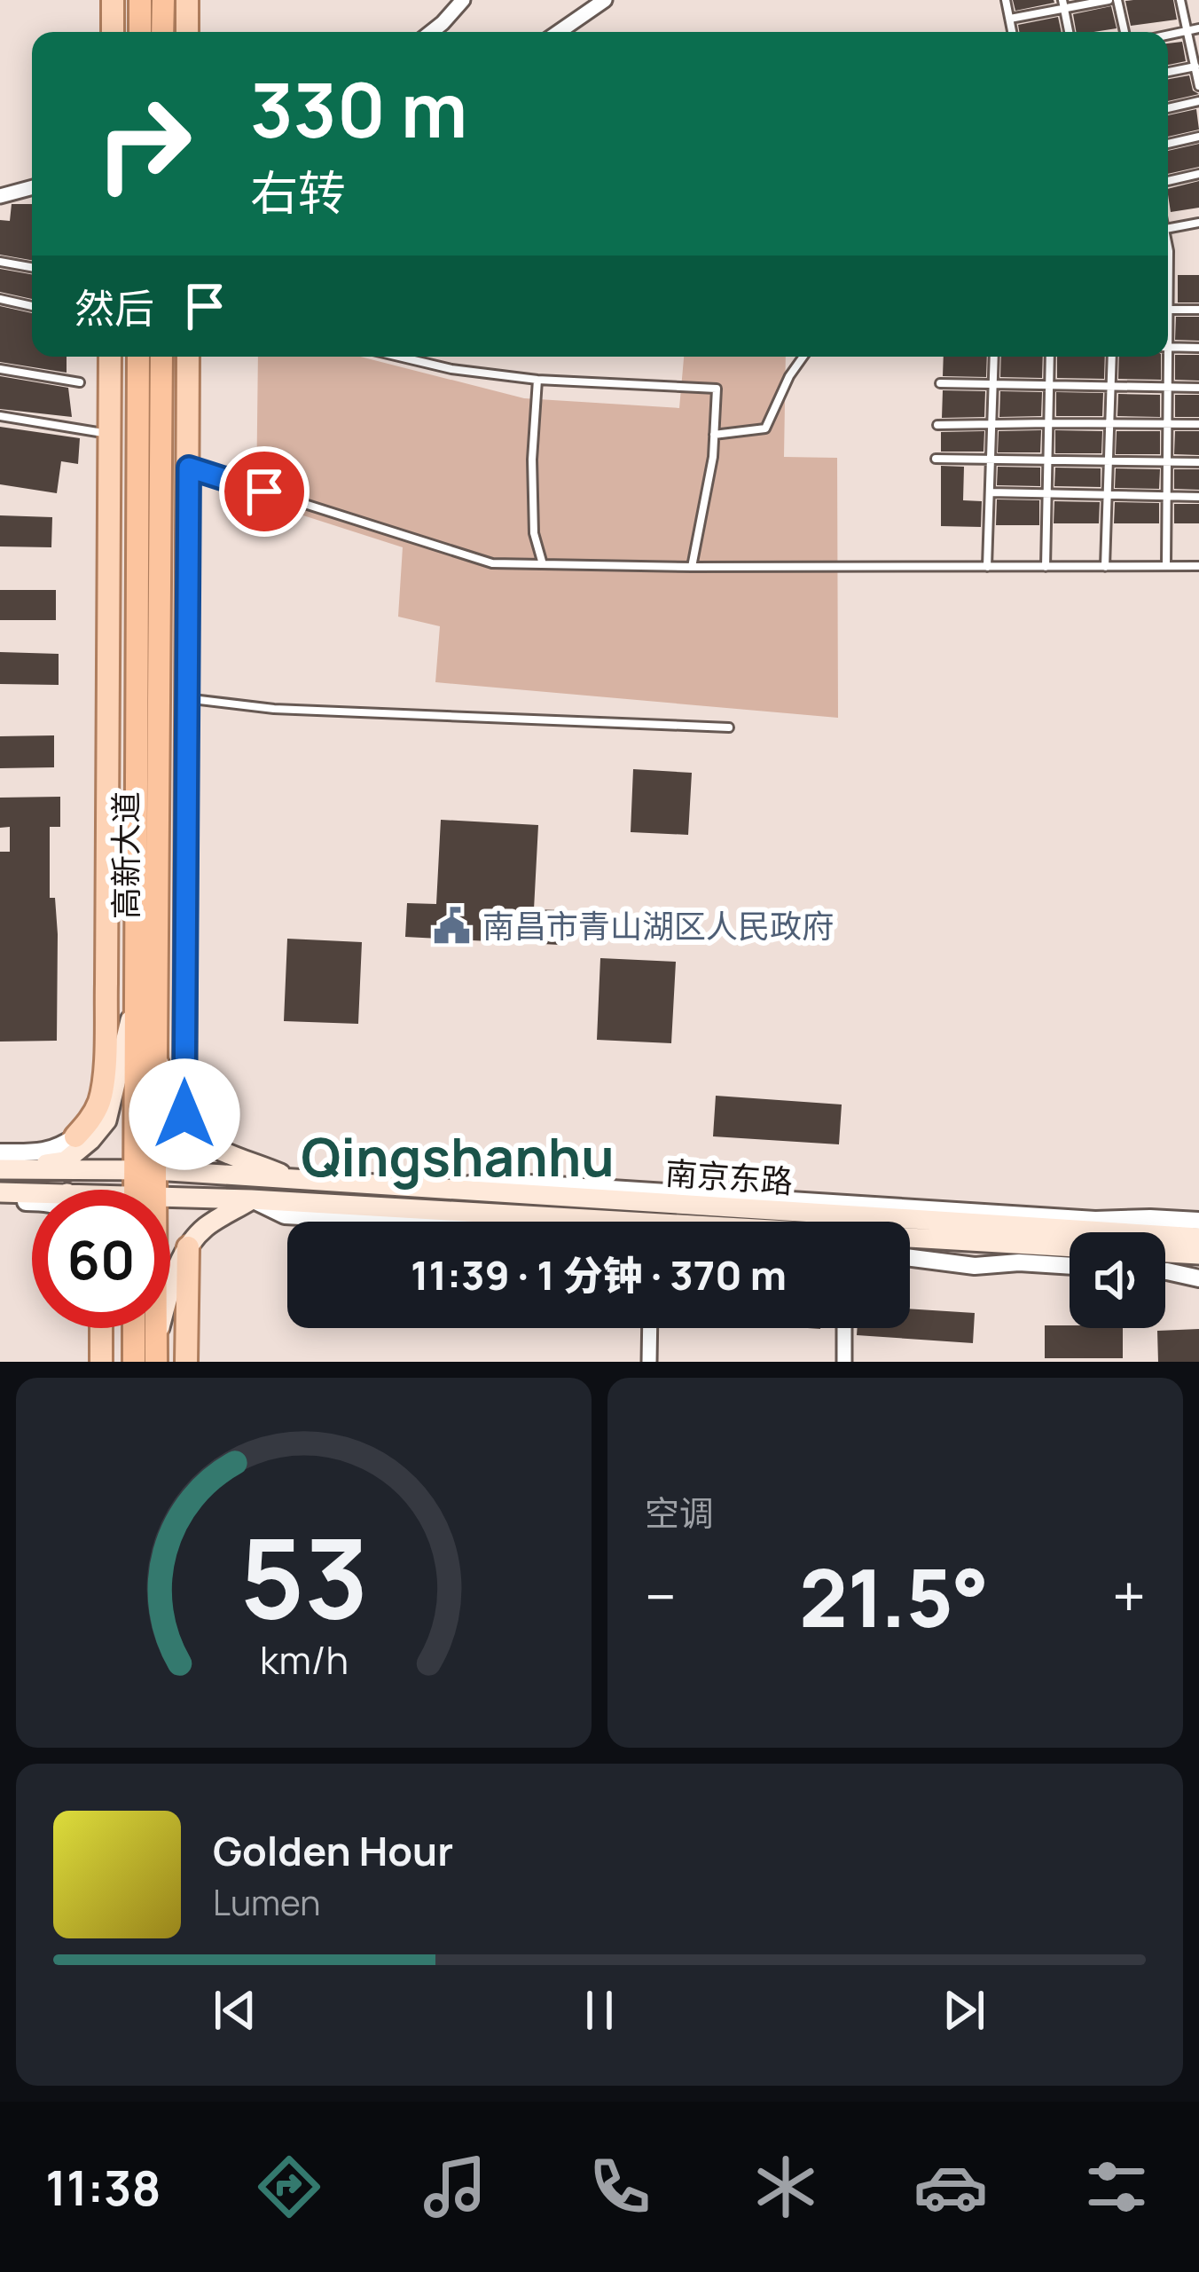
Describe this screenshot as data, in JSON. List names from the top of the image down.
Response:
{
  "streets": {
    "highway": ["高新大道"],
    "main road": ["南京东路"]
  },
  "crossings": [
    ["高新大道", "南京东路"]
  ],
  "districts": ["Qingshanhu"],
  "places": {
    "public building": ["南昌市青山湖区人民政府"]
  },
  "page": {
    "turn": ["330 m", "右转"],
    "then": "然后",
    "limit": "60",
    "trip": "11:39 · 1 分钟 · 370 m",
    "tile": "空调",
    "heat": ["−", "21.5°", "+"],
    "song": ["Golden Hour", "Lumen"],
    "tabs": "11:38",
    "gauge": ["53", "km/h"]
  }
}
